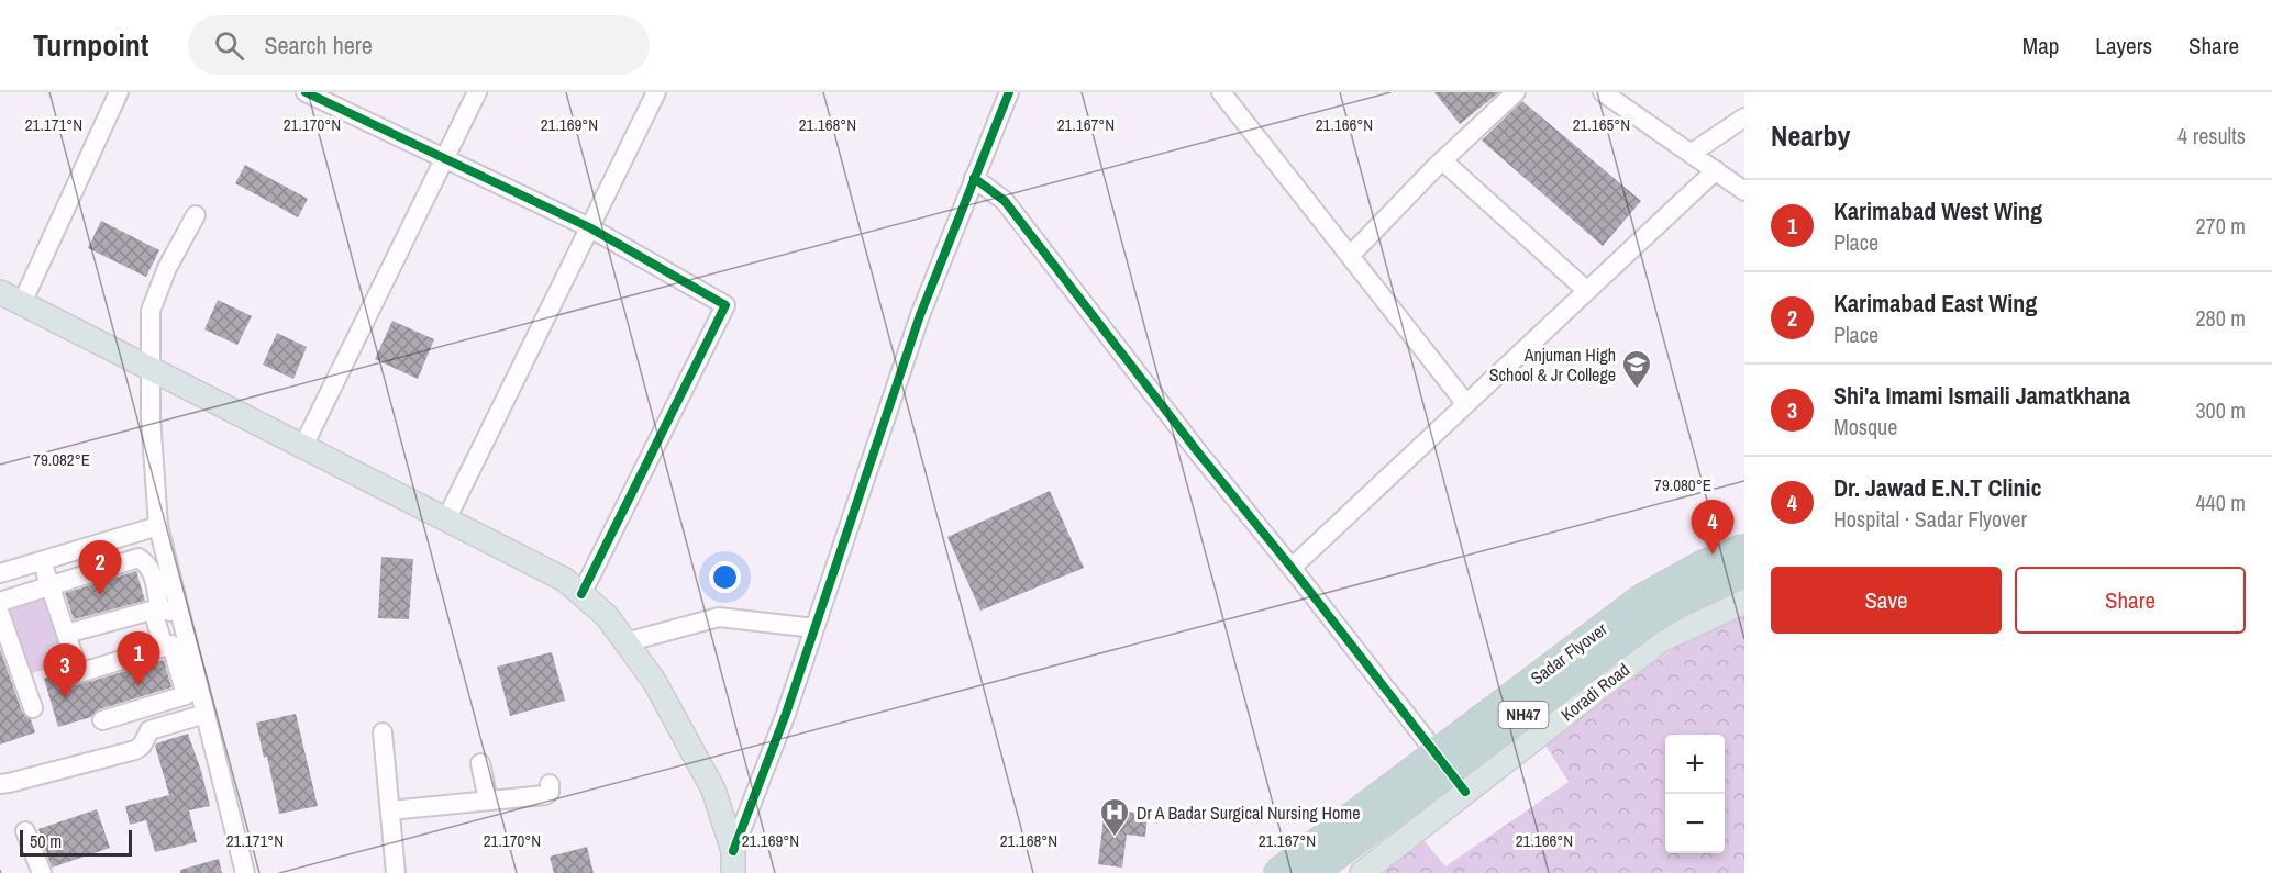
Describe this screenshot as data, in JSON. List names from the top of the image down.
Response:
{
  "streets": {
    "highway": ["Sadar Flyover", "NH47"],
    "main road": ["Koradi Road"]
  },
  "places": {
    "school or university": ["Anjuman High School & Jr College"],
    "hospital": ["Dr A Badar Surgical Nursing Home"]
  },
  "scale_bar": "50 m",
  "page": {
    "header": "Turnpoint",
    "search": "Search here",
    "nav": ["Map", "Layers", "Share"],
    "heading": ["Nearby", "4 results"],
    "list": [
      {
        "mark": "1",
        "name": "Karimabad West Wing",
        "note": "Place",
        "value": "270 m"
      },
      {
        "mark": "2",
        "name": "Karimabad East Wing",
        "note": "Place",
        "value": "280 m"
      },
      {
        "mark": "3",
        "name": "Shi'a Imami Ismaili Jamatkhana",
        "note": "Mosque",
        "value": "300 m"
      },
      {
        "mark": "4",
        "name": "Dr. Jawad E.N.T Clinic",
        "note": "Hospital · Sadar Flyover",
        "value": "440 m"
      }
    ],
    "pins": [
      "4",
      "2",
      "1",
      "3"
    ],
    "buttons": ["Save", "Share"],
    "map_buttons": ["+", "−"],
    "scale": "50 m"
  },
  "coordinates": [
    "21.171°N",
    "21.170°N",
    "21.169°N",
    "21.168°N",
    "21.167°N",
    "21.166°N",
    "21.165°N",
    "79.082°E",
    "79.080°E"
  ]
}
